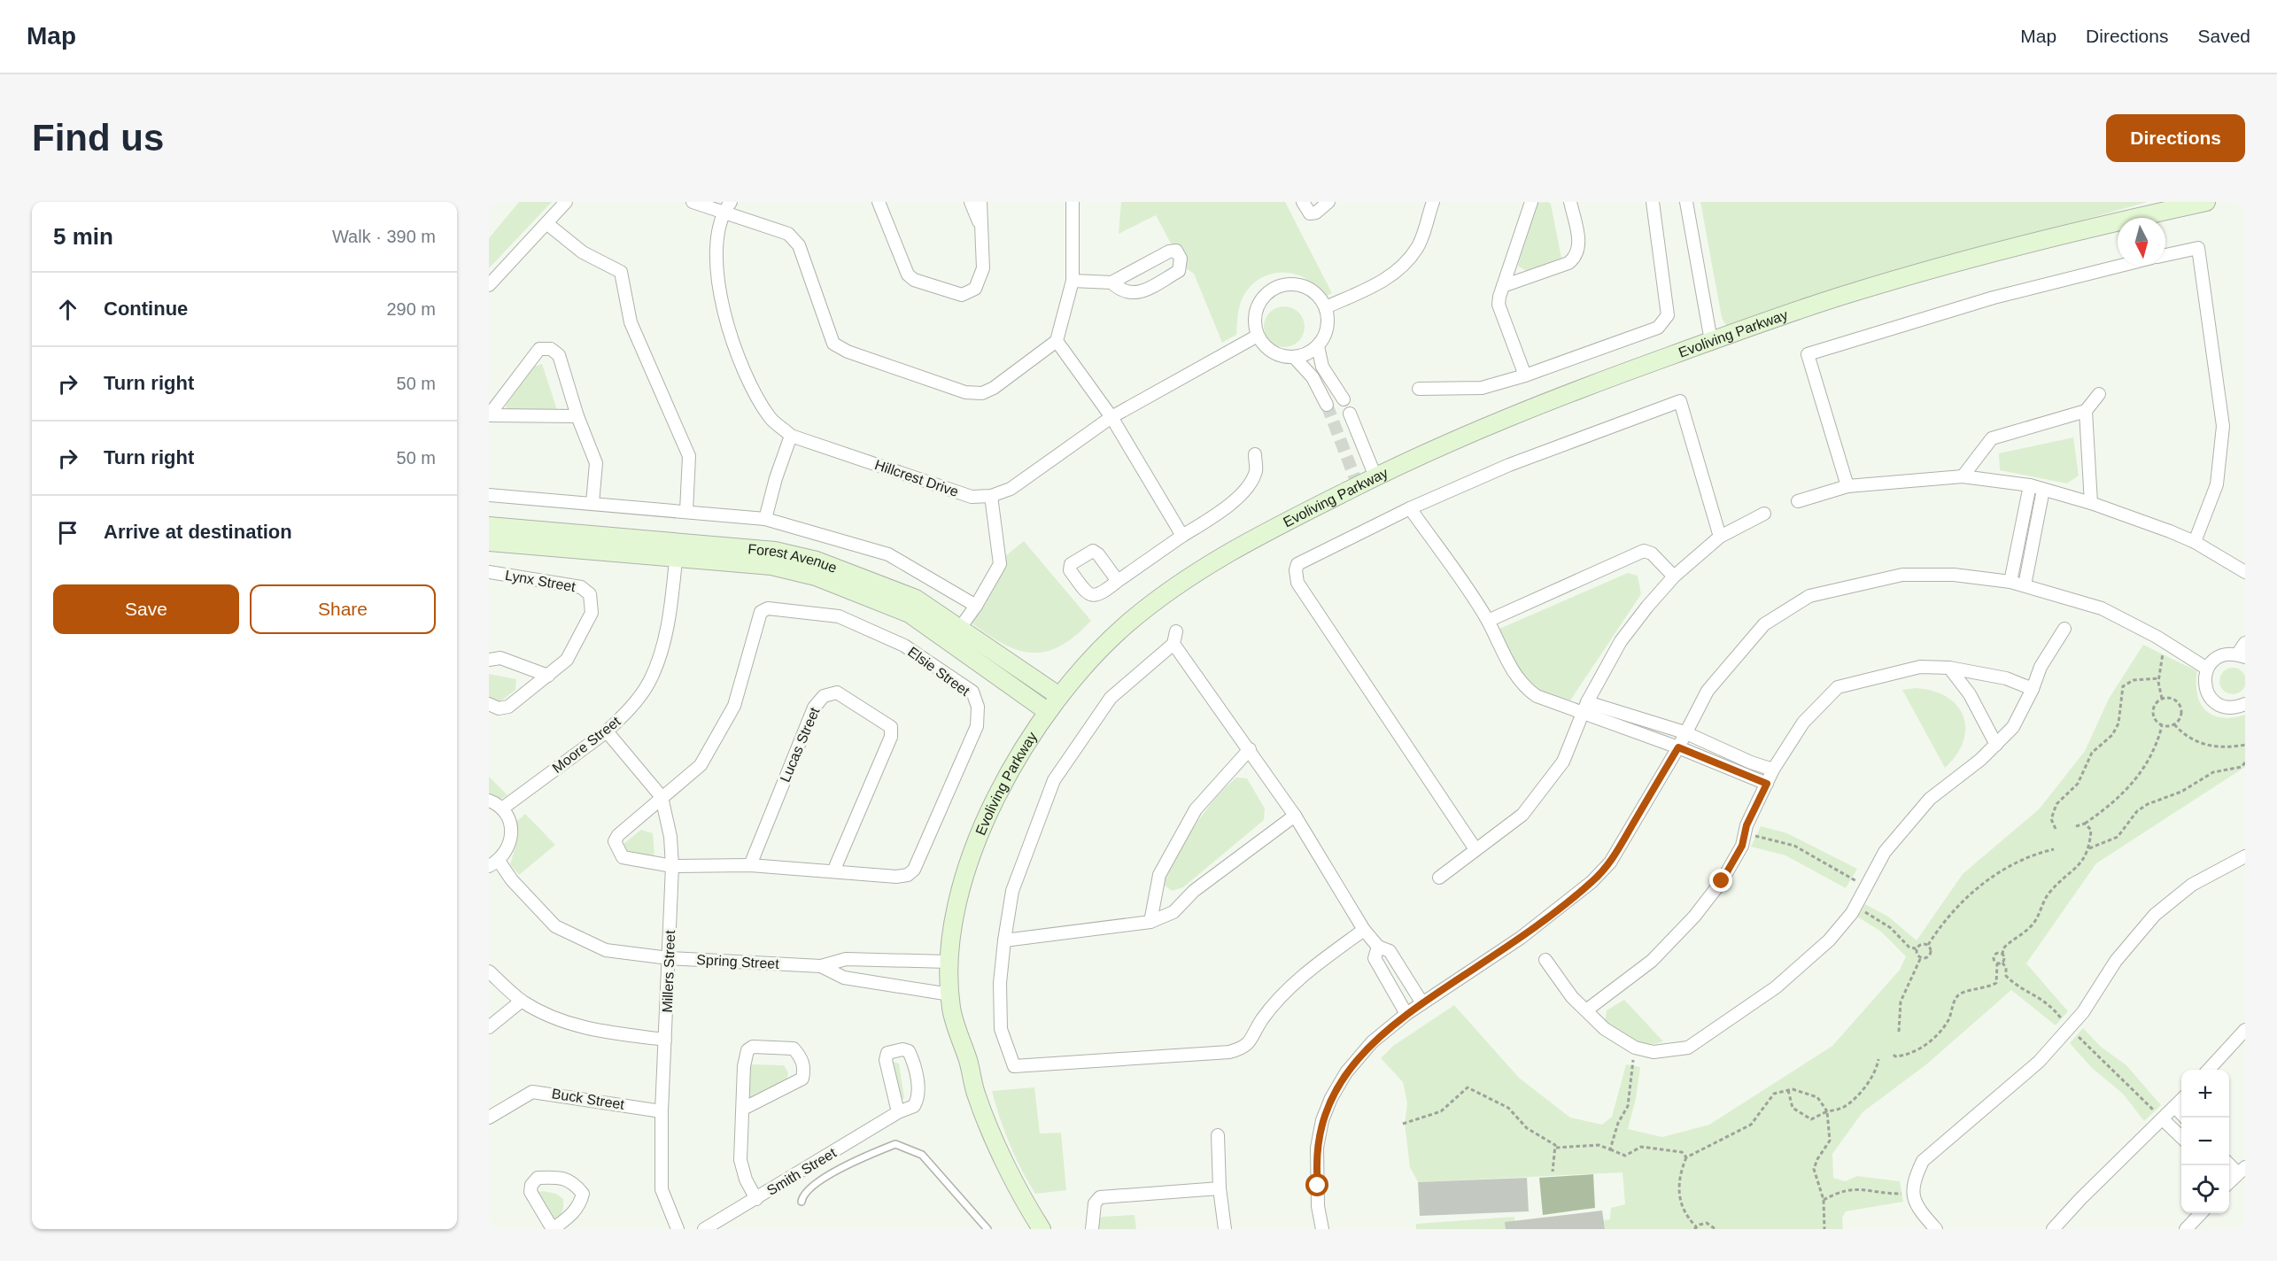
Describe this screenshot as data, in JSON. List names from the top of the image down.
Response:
{
  "streets": {
    "street": [
      "Evoliving Parkway",
      "Hillcrest Drive",
      "Forest Avenue",
      "Lynx Street",
      "Elsie Street",
      "Moore Street",
      "Lucas Street",
      "Spring Street",
      "Millers Street",
      "Buck Street",
      "Smith Street"
    ]
  },
  "crossings": [
    ["Evoliving Parkway", "Forest Avenue"],
    ["Evoliving Parkway", "Spring Street"],
    ["Forest Avenue", "Moore Street"],
    ["Elsie Street", "Lucas Street"],
    ["Elsie Street", "Millers Street"],
    ["Moore Street", "Millers Street"],
    ["Spring Street", "Millers Street"],
    ["Millers Street", "Buck Street"]
  ],
  "north": "bottom",
  "page": {
    "header": "Map",
    "nav": ["Map", "Directions", "Saved"],
    "buttons": [
      "Directions",
      ["Save", "Share"]
    ],
    "title": "Find us",
    "heading": ["5 min", "Walk · 390 m"],
    "list": [
      ["Continue", "290 m"],
      ["Turn right", "50 m"],
      ["Turn right", "50 m"],
      "Arrive at destination"
    ],
    "map_buttons": ["+", "−"]
  }
}
